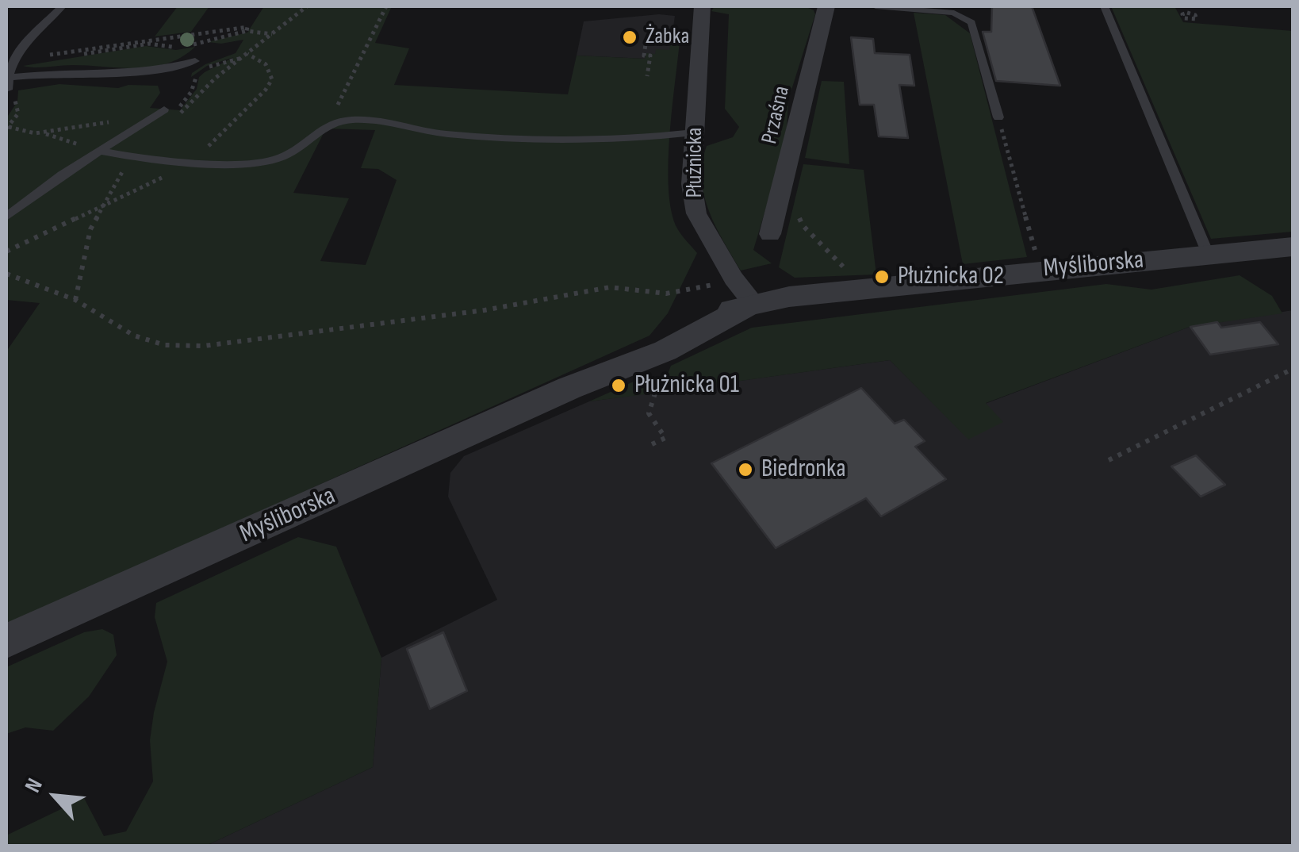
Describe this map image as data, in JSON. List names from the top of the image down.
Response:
{
  "streets": {
    "street": ["Przaśna", "Płużnicka", "Myśliborska"]
  },
  "crossings": [
    ["Płużnicka", "Myśliborska"]
  ],
  "places": [
    "Żabka",
    "Płużnicka 02",
    "Płużnicka 01",
    "Biedronka"
  ],
  "north": "top left"
}
